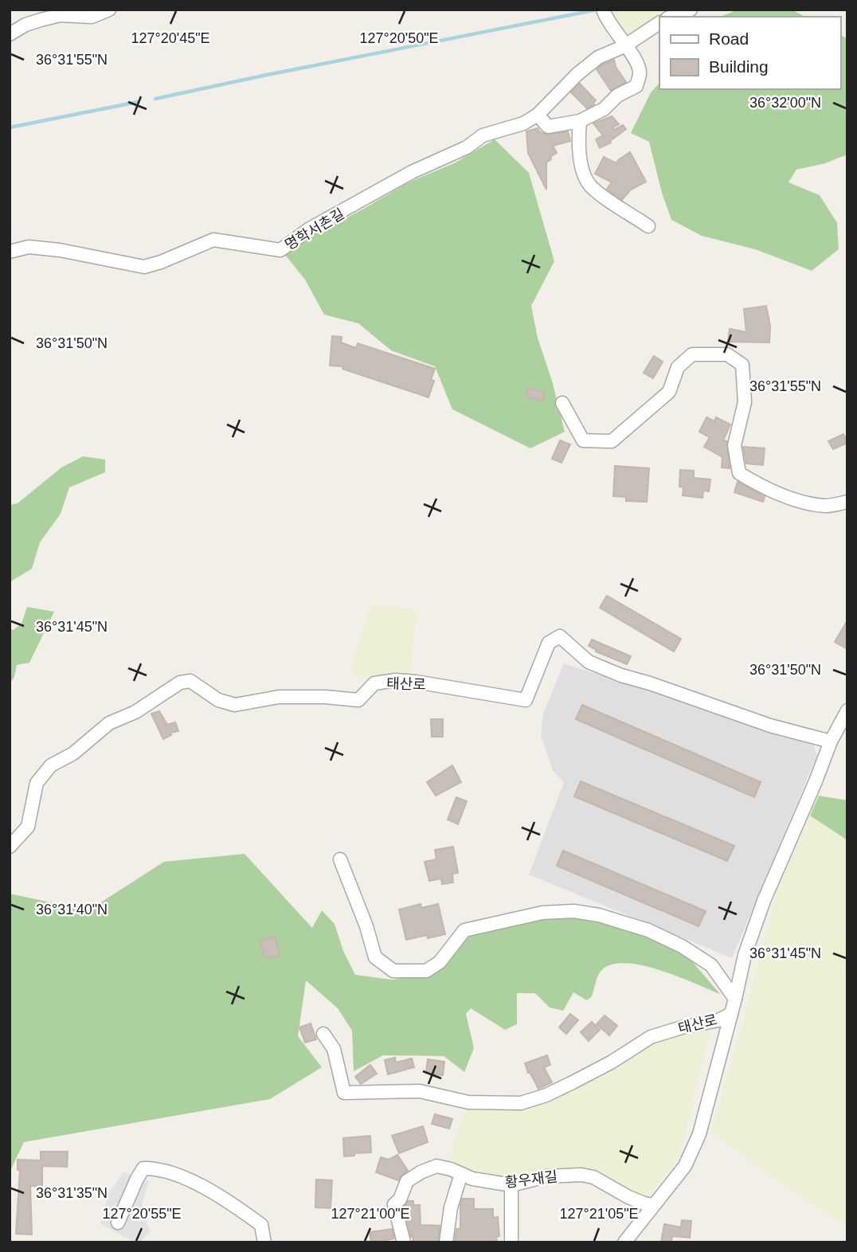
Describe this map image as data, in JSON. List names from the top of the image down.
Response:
{
  "streets": {
    "street": ["명학서촌길", "태산로", "황우재길"]
  },
  "crossings": [
    ["태산로", "황우재길"]
  ],
  "legend": ["Road", "Building"],
  "coordinates": [
    "127°20'45\"E",
    "127°20'50\"E",
    "36°31'55\"N",
    "36°32'00\"N",
    "36°31'50\"N",
    "36°31'45\"N",
    "36°31'40\"N",
    "36°31'35\"N",
    "127°20'55\"E",
    "127°21'00\"E",
    "127°21'05\"E"
  ]
}
